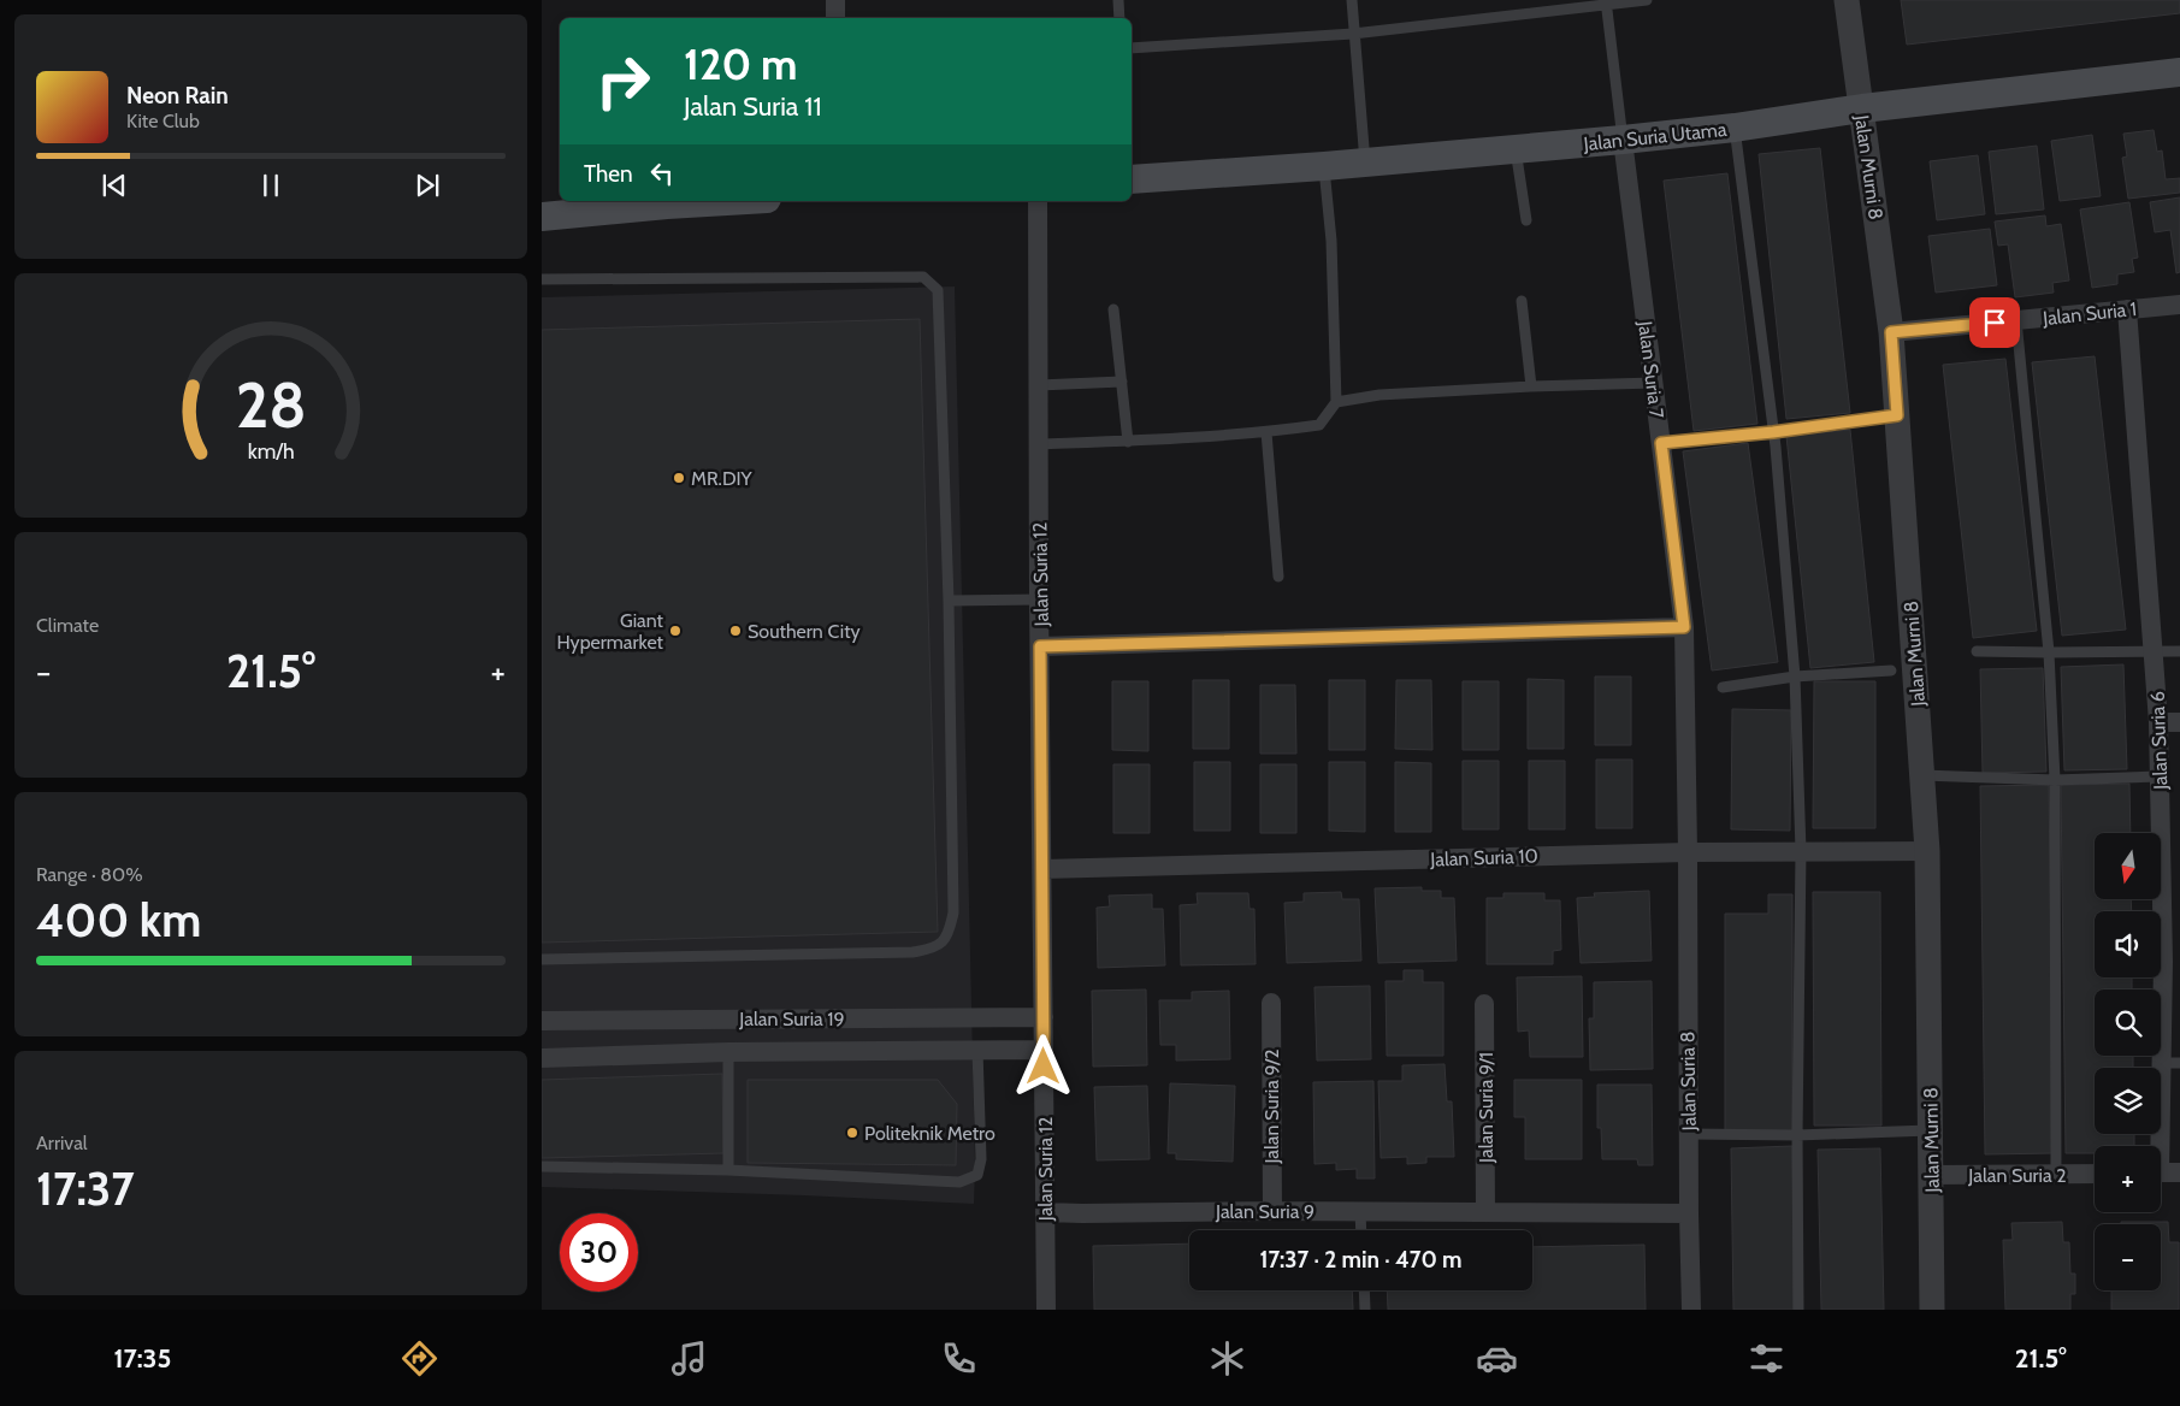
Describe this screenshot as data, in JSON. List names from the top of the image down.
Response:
{
  "streets": {
    "main road": ["Jalan Suria Utama"],
    "street": [
      "Jalan Murni 8",
      "Jalan Suria 1",
      "Jalan Suria 7",
      "Jalan Suria 12",
      "Jalan Suria 6",
      "Jalan Suria 10",
      "Jalan Suria 19",
      "Jalan Suria 8",
      "Jalan Suria 9/2",
      "Jalan Suria 9/1",
      "Jalan Suria 2",
      "Jalan Suria 9"
    ]
  },
  "crossings": [
    ["Jalan Suria Utama", "Jalan Murni 8"],
    ["Jalan Suria Utama", "Jalan Suria 7"],
    ["Jalan Murni 8", "Jalan Suria 1"],
    ["Jalan Murni 8", "Jalan Suria 10"],
    ["Jalan Murni 8", "Jalan Suria 2"],
    ["Jalan Suria 1", "Jalan Suria 6"],
    ["Jalan Suria 7", "Jalan Suria 10"],
    ["Jalan Suria 7", "Jalan Suria 8"],
    ["Jalan Suria 12", "Jalan Suria 10"],
    ["Jalan Suria 12", "Jalan Suria 19"],
    ["Jalan Suria 12", "Jalan Suria 9"],
    ["Jalan Suria 10", "Jalan Suria 8"],
    ["Jalan Suria 8", "Jalan Suria 9"],
    ["Jalan Suria 9/2", "Jalan Suria 9"],
    ["Jalan Suria 9/1", "Jalan Suria 9"]
  ],
  "places": [
    "MR.DIY",
    "Giant Hypermarket",
    "Southern City",
    "Politeknik Metro"
  ],
  "north": "bottom",
  "page": {
    "turn": ["120 m", "Jalan Suria 11"],
    "song": ["Neon Rain", "Kite Club"],
    "then": "Then",
    "tile": [
      "Climate",
      ["Range · 80%", "400 km"],
      ["Arrival", "17:37"]
    ],
    "heat": ["−", "21.5°", "+"],
    "map_buttons": ["+", "−"],
    "limit": "30",
    "trip": "17:37 · 2 min · 470 m",
    "tabs": ["17:35", "21.5°"],
    "gauge": ["28", "km/h"]
  }
}
